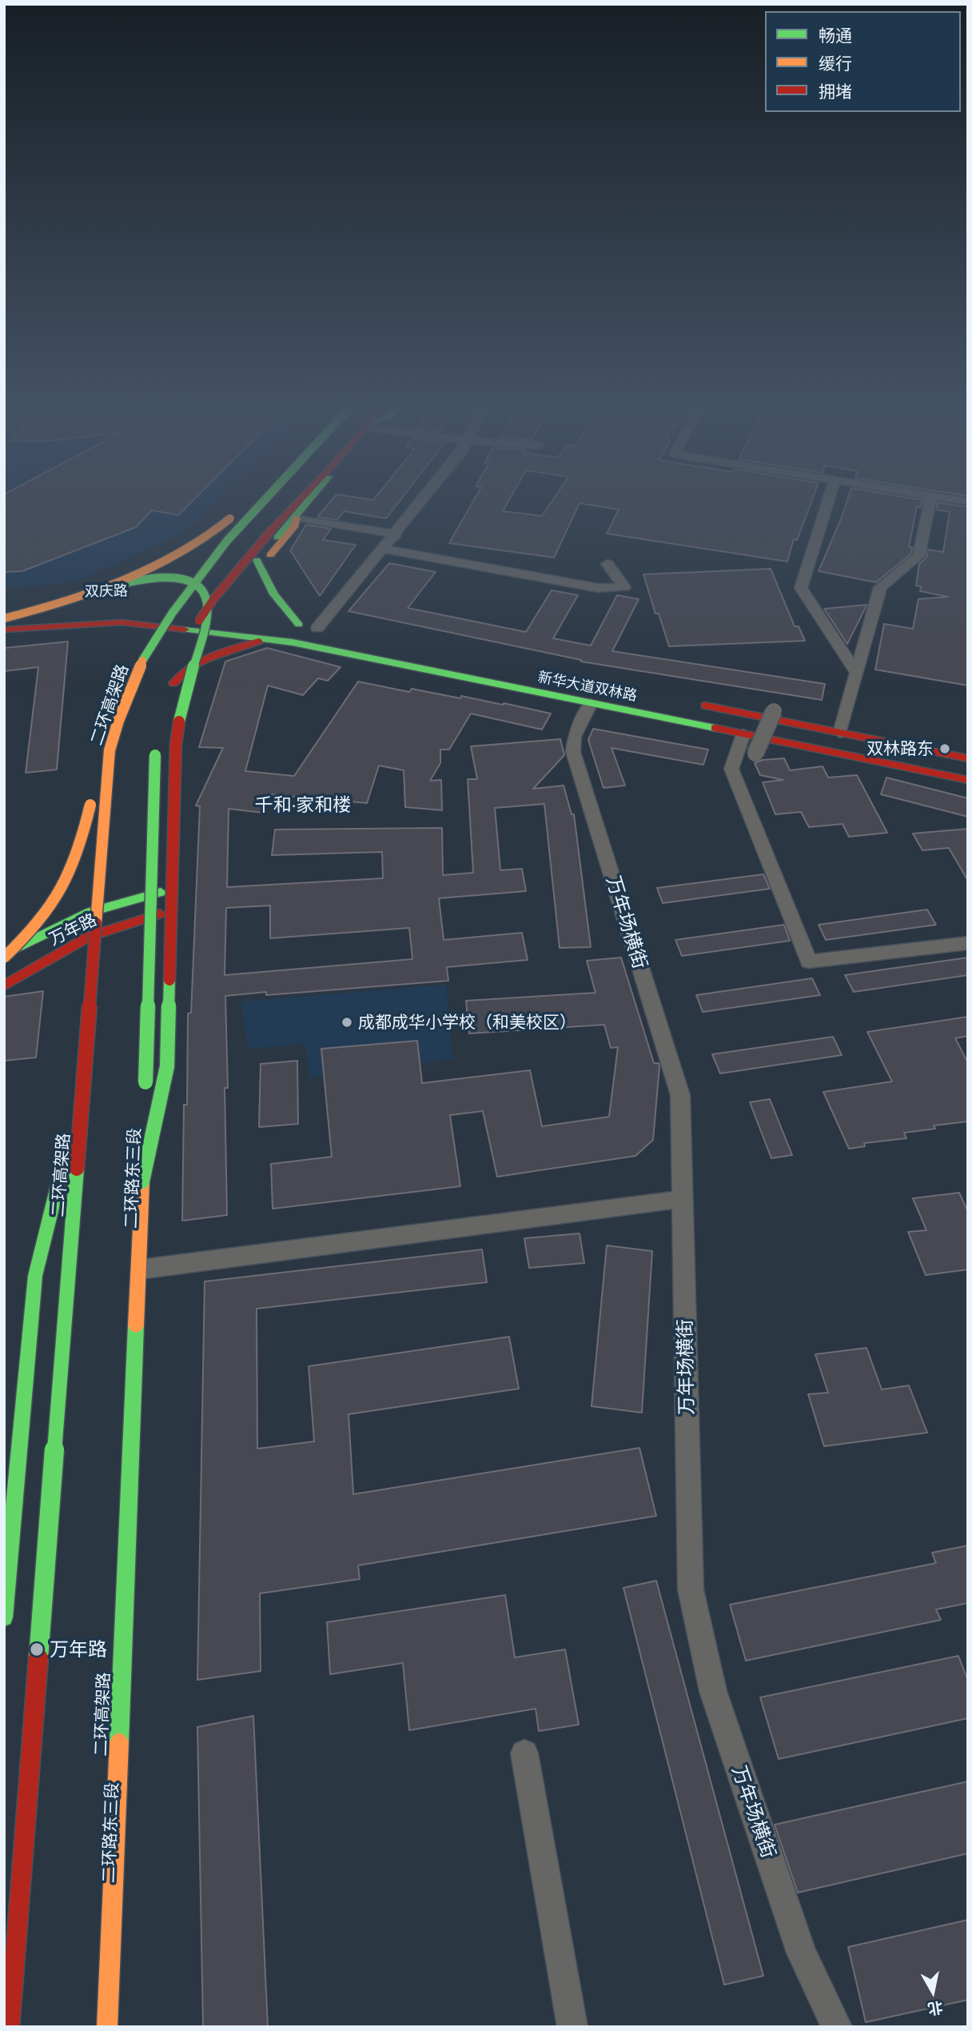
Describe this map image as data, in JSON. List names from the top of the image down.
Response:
{
  "streets": {
    "main road": [
      "双庆路",
      "新华大道双林路",
      "二环高架路",
      "万年路",
      "二环路东三段"
    ],
    "street": ["万年场横街"]
  },
  "crossings": [
    ["双庆路", "新华大道双林路"],
    ["双庆路", "二环路东三段"],
    ["新华大道双林路", "万年场横街"],
    ["新华大道双林路", "二环路东三段"],
    ["二环高架路", "二环路东三段"],
    ["万年路", "二环路东三段"]
  ],
  "districts": ["千和·家和楼"],
  "places": ["双林路东", "成都成华小学校（和美校区）", "万年路"],
  "legend": ["畅通", "缓行", "拥堵"],
  "north": "bottom"
}
